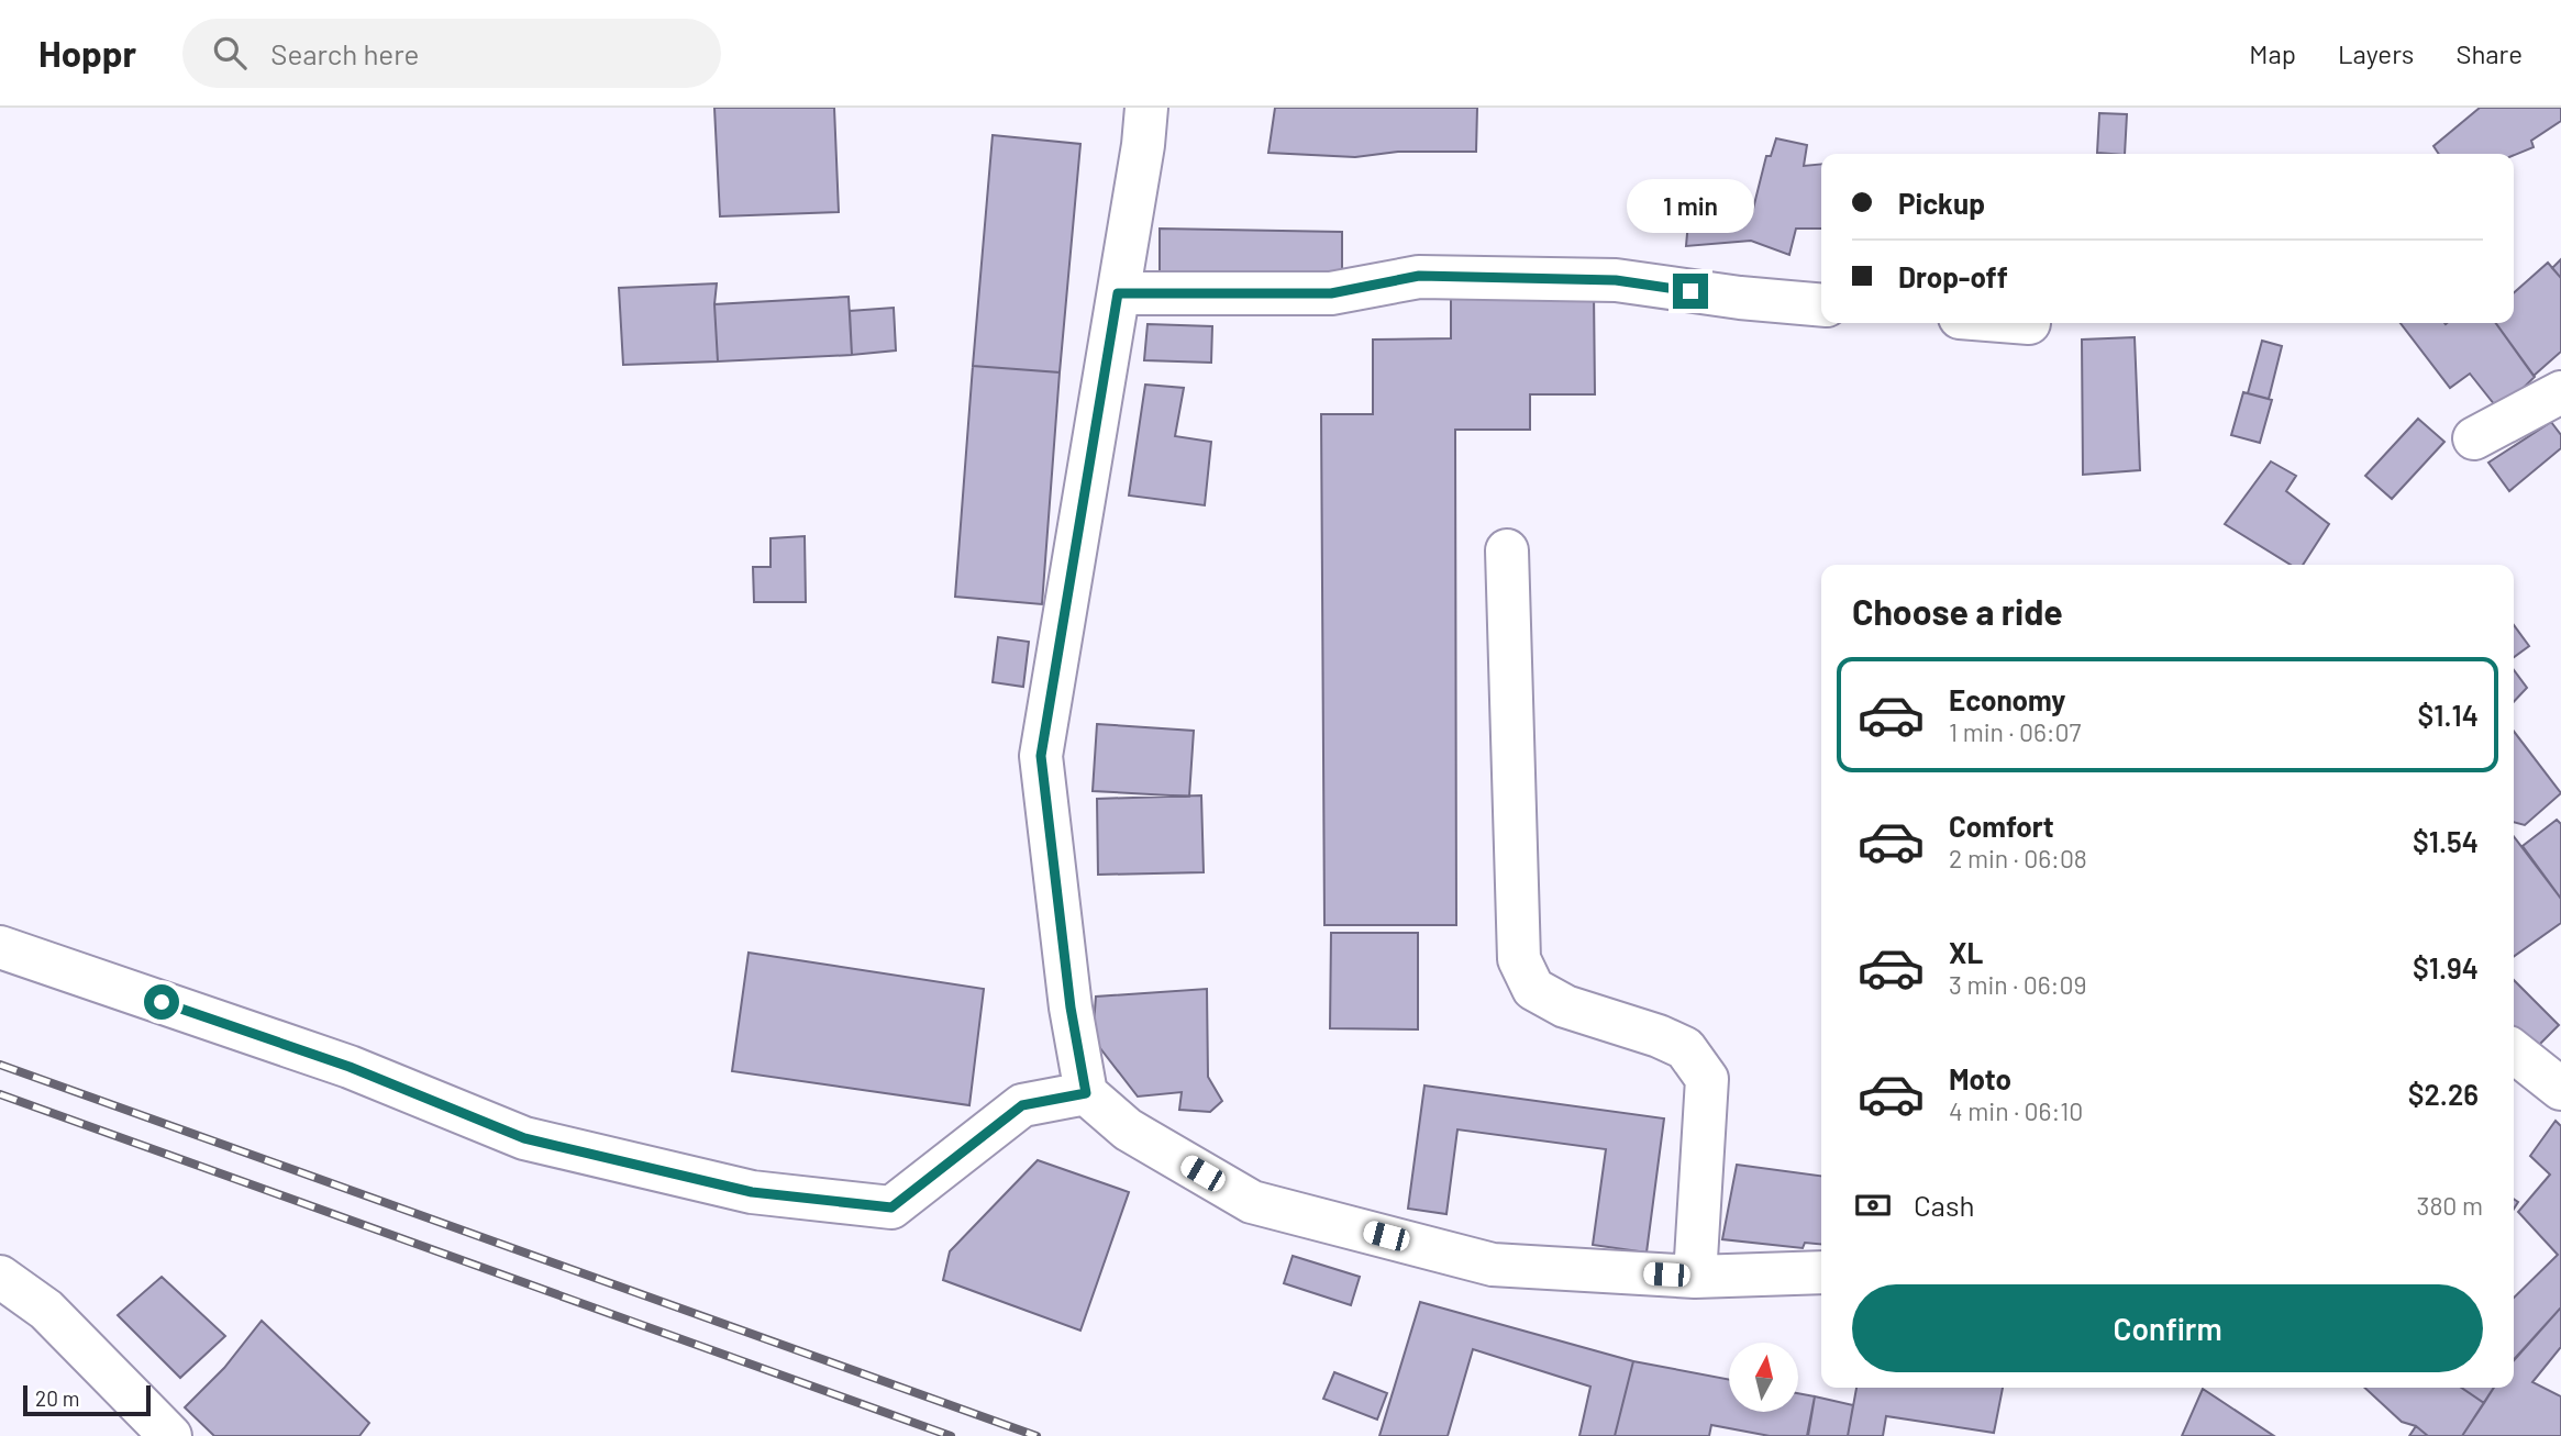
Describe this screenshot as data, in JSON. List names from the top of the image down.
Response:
{
  "scale_bar": "20 m",
  "north": "top",
  "page": {
    "header": "Hoppr",
    "search": "Search here",
    "nav": ["Map", "Layers", "Share"],
    "banner": ["Pickup", "Drop-off"],
    "bubble": "1 min",
    "heading": "Choose a ride",
    "list": [
      {
        "name": "Economy",
        "note": "1 min · 06:07",
        "value": "$1.14"
      },
      {
        "name": "Comfort",
        "note": "2 min · 06:08",
        "value": "$1.54"
      },
      {
        "name": "XL",
        "note": "3 min · 06:09",
        "value": "$1.94"
      },
      {
        "name": "Moto",
        "note": "4 min · 06:10",
        "value": "$2.26"
      }
    ],
    "pay": ["Cash", "380 m"],
    "buttons": "Confirm",
    "scale": "20 m"
  }
}
